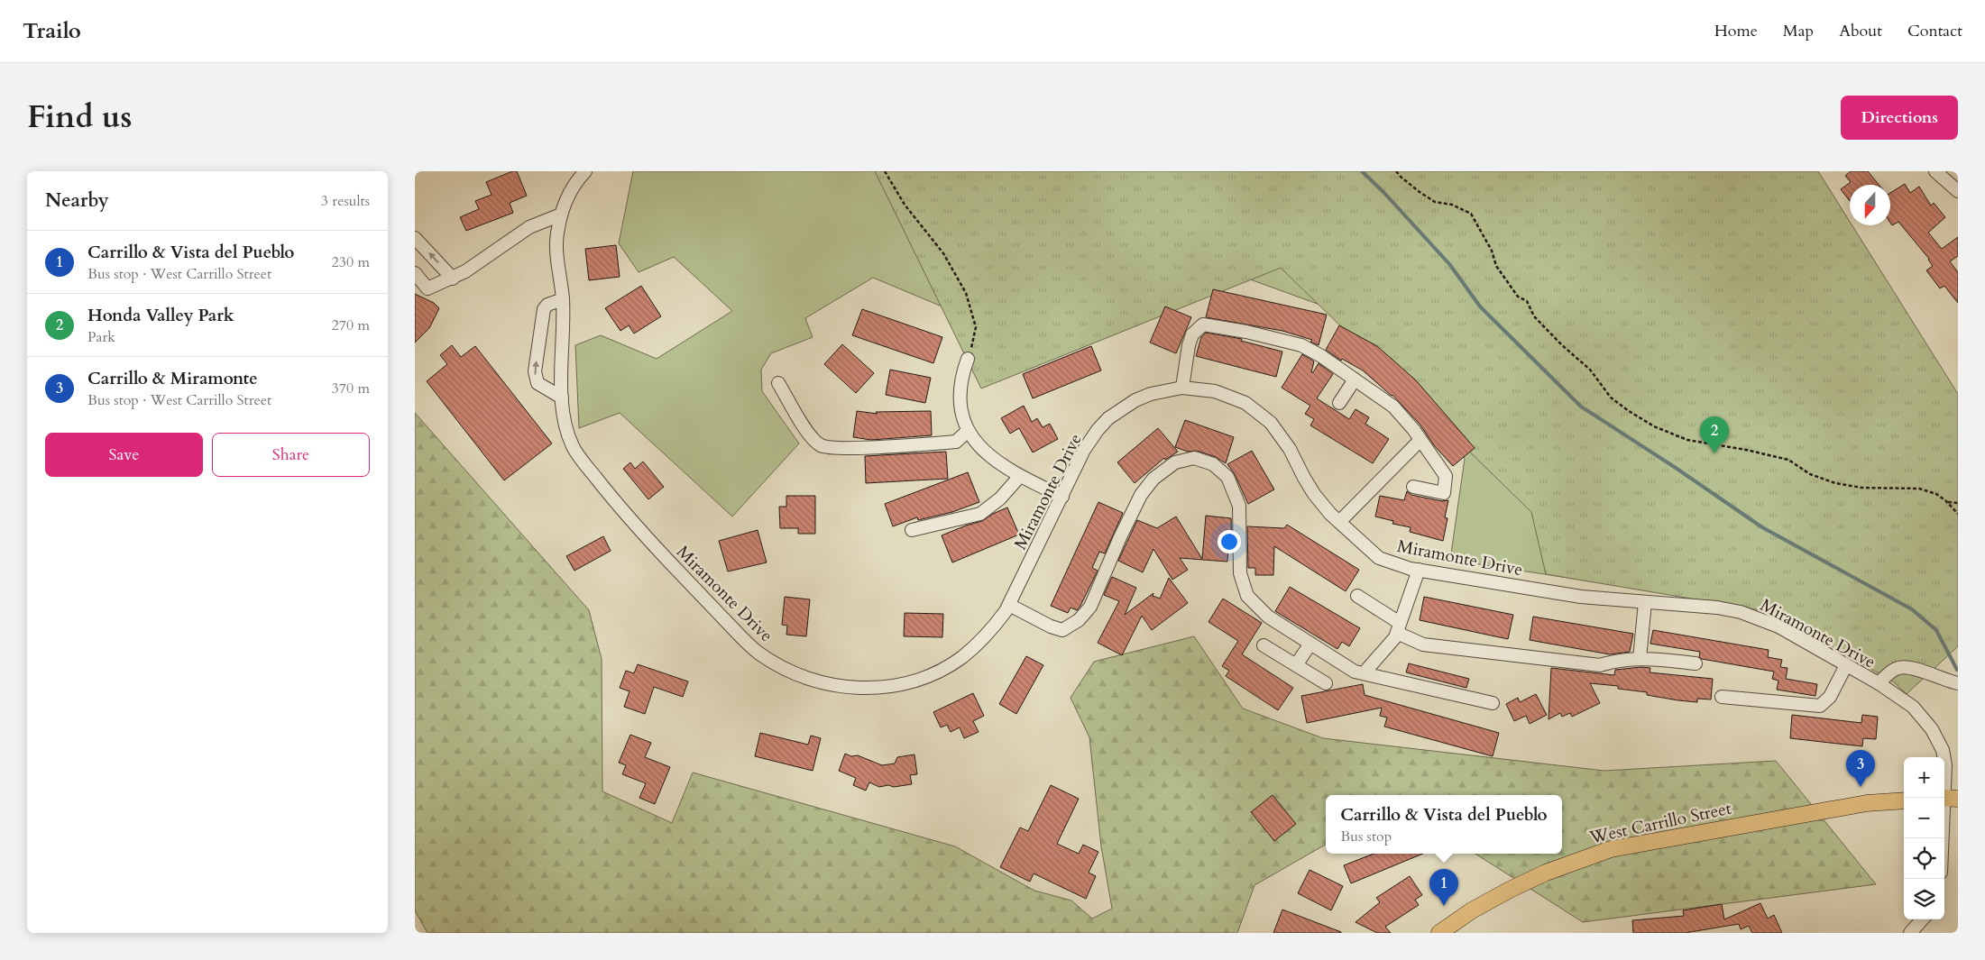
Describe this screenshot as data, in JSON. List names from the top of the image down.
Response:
{
  "streets": {
    "main road": ["West Carrillo Street"],
    "street": ["Miramonte Drive"]
  },
  "north": "bottom",
  "page": {
    "header": "Trailo",
    "nav": [
      "Home",
      "Map",
      "About",
      "Contact"
    ],
    "title": "Find us",
    "buttons": [
      "Directions",
      ["Save", "Share"]
    ],
    "heading": ["Nearby", "3 results"],
    "list": [
      {
        "mark": "1",
        "name": "Carrillo & Vista del Pueblo",
        "note": "Bus stop · West Carrillo Street",
        "value": "230 m"
      },
      {
        "mark": "2",
        "name": "Honda Valley Park",
        "note": "Park",
        "value": "270 m"
      },
      {
        "mark": "3",
        "name": "Carrillo & Miramonte",
        "note": "Bus stop · West Carrillo Street",
        "value": "370 m"
      }
    ],
    "pins": ["2", "3", "1"],
    "map_buttons": ["+", "−"],
    "popup": ["Carrillo & Vista del Pueblo", "Bus stop"]
  }
}
